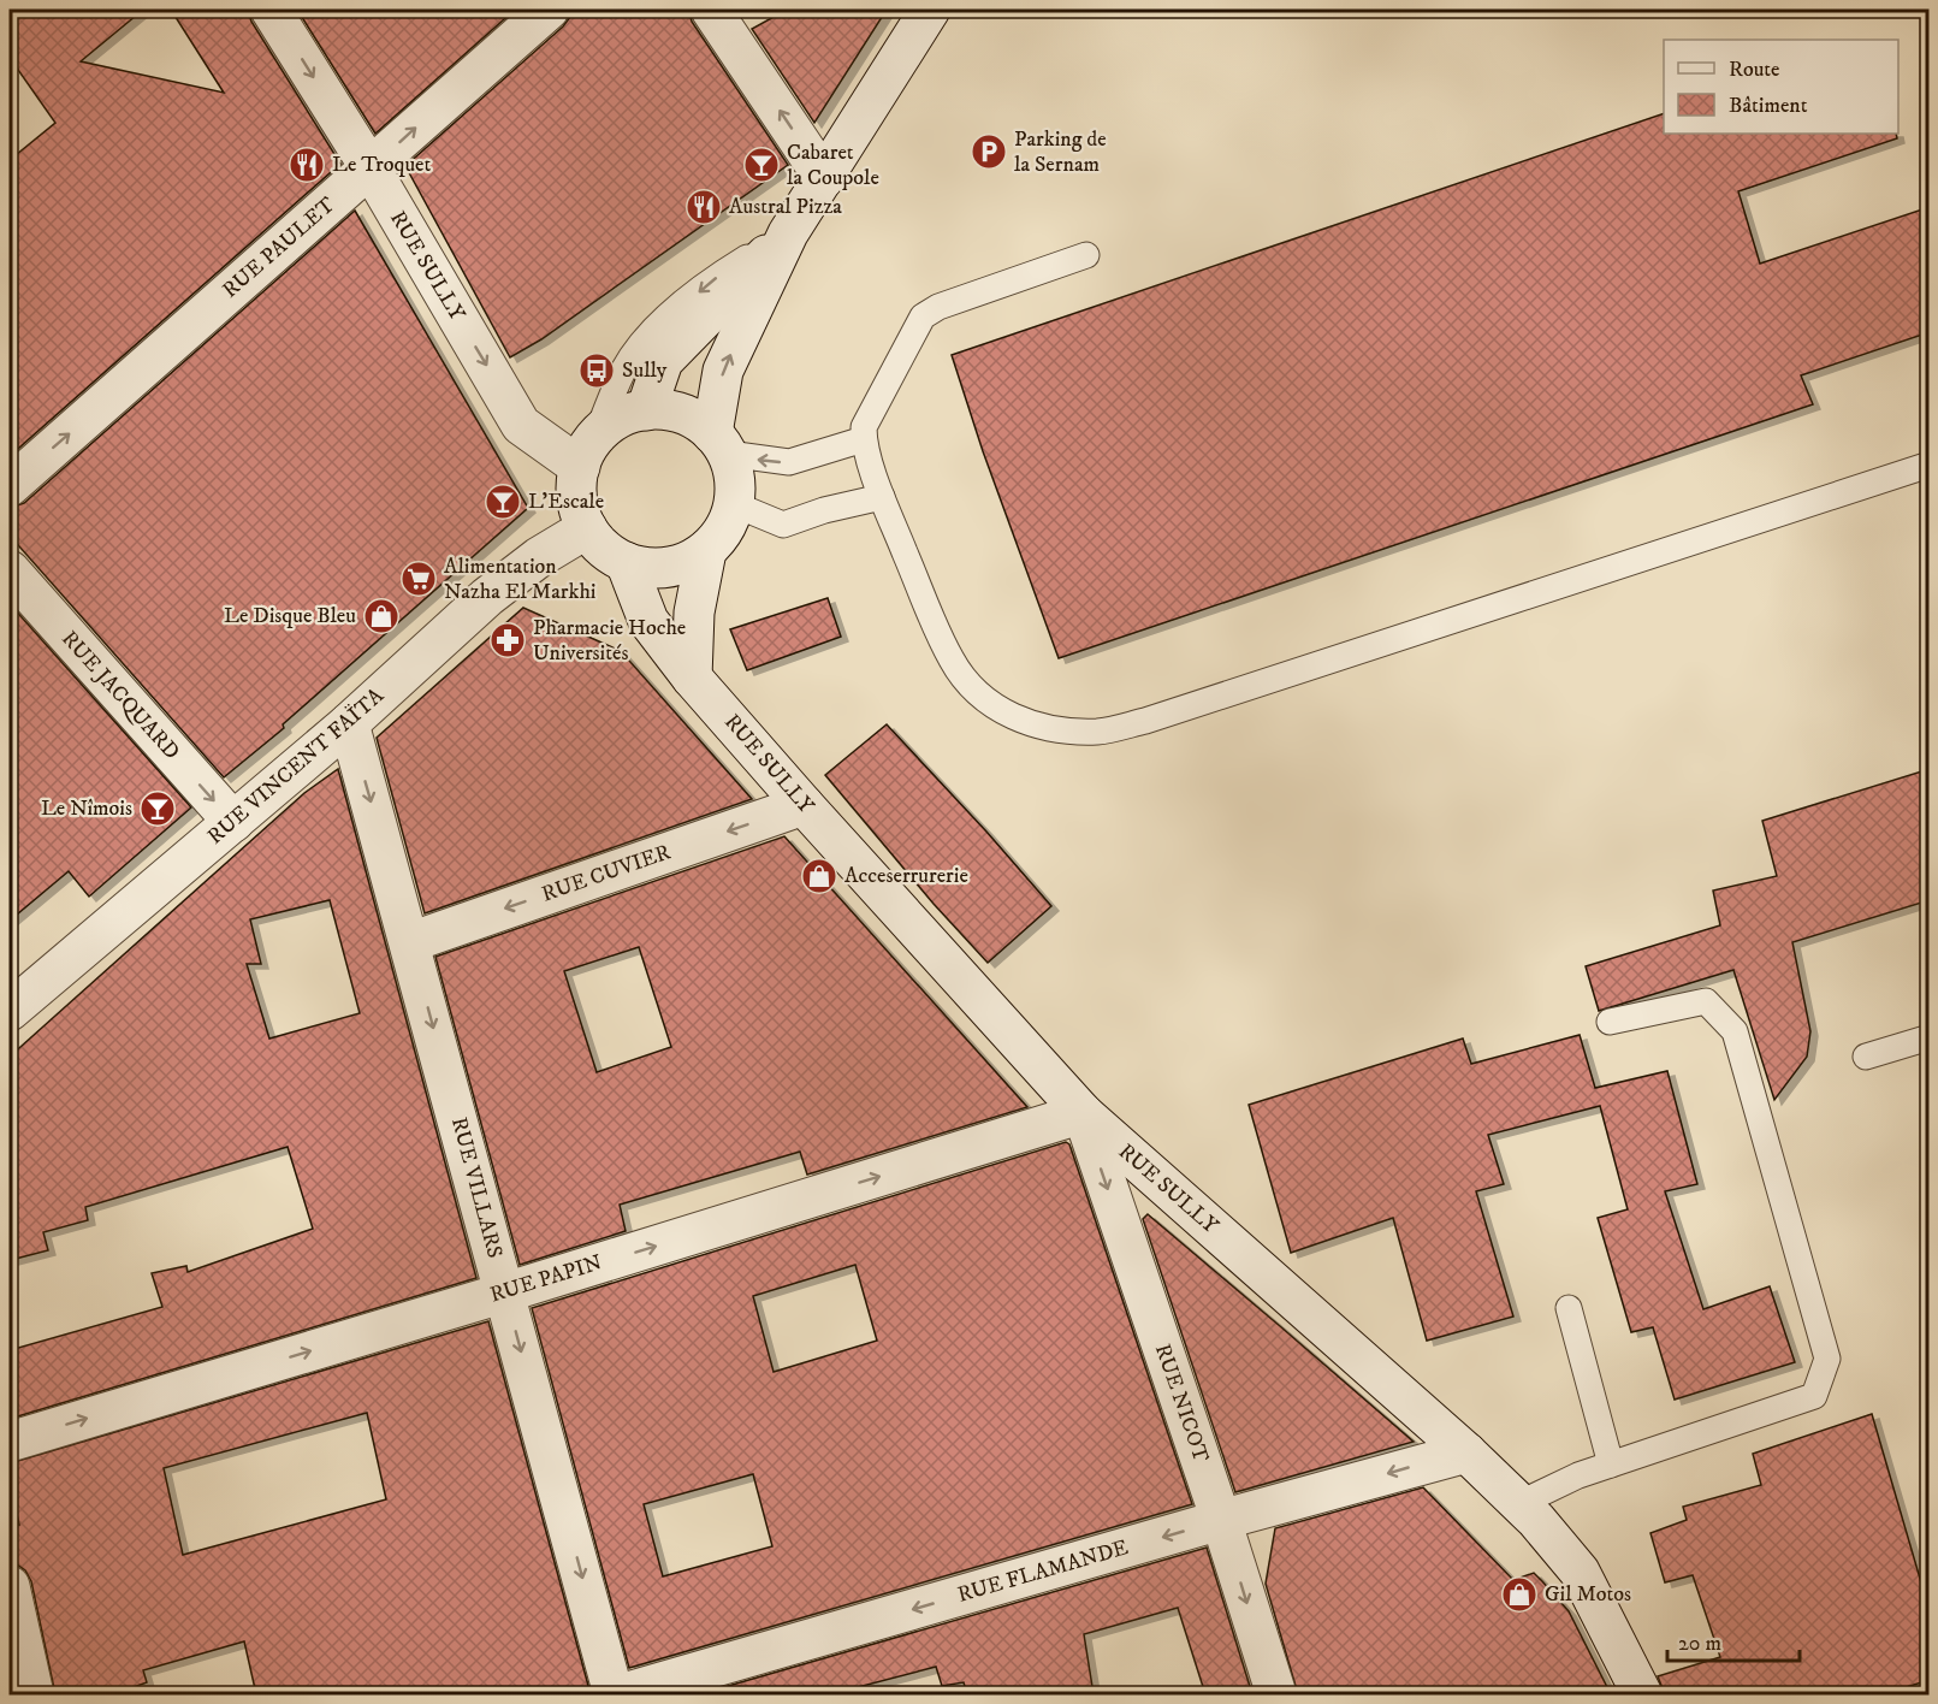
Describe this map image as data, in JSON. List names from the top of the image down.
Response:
{
  "streets": {
    "street": [
      "RUE PAULET",
      "RUE SULLY",
      "RUE JACQUARD",
      "RUE VINCENT FAÏTA",
      "RUE CUVIER",
      "RUE VILLARS",
      "RUE PAPIN",
      "RUE NICOT",
      "RUE FLAMANDE"
    ]
  },
  "crossings": [
    ["RUE PAULET", "RUE SULLY"],
    ["RUE SULLY", "RUE VINCENT FAÏTA"],
    ["RUE SULLY", "RUE CUVIER"],
    ["RUE SULLY", "RUE PAPIN"],
    ["RUE SULLY", "RUE NICOT"],
    ["RUE SULLY", "RUE FLAMANDE"],
    ["RUE JACQUARD", "RUE VINCENT FAÏTA"],
    ["RUE VINCENT FAÏTA", "RUE VILLARS"],
    ["RUE CUVIER", "RUE VILLARS"],
    ["RUE VILLARS", "RUE PAPIN"],
    ["RUE PAPIN", "RUE NICOT"],
    ["RUE NICOT", "RUE FLAMANDE"]
  ],
  "one_way": [
    "RUE JACQUARD",
    "RUE CUVIER",
    "RUE VILLARS",
    "RUE PAPIN",
    "RUE NICOT",
    "RUE FLAMANDE"
  ],
  "places": {
    "parking": ["Parking de la Sernam"],
    "restaurant": ["Le Troquet", "Austral Pizza"],
    "bar": ["Cabaret la Coupole", "L'Escale", "Le Nîmois"],
    "bus stop": ["Sully"],
    "supermarket": ["Alimentation Nazha El Markhi"],
    "shop": ["Le Disque Bleu", "Acceserrurerie", "Gil Motos"],
    "pharmacy": ["Pharmacie Hoche Universités"]
  },
  "legend": ["Route", "Bâtiment"],
  "scale_bar": "20 m"
}
